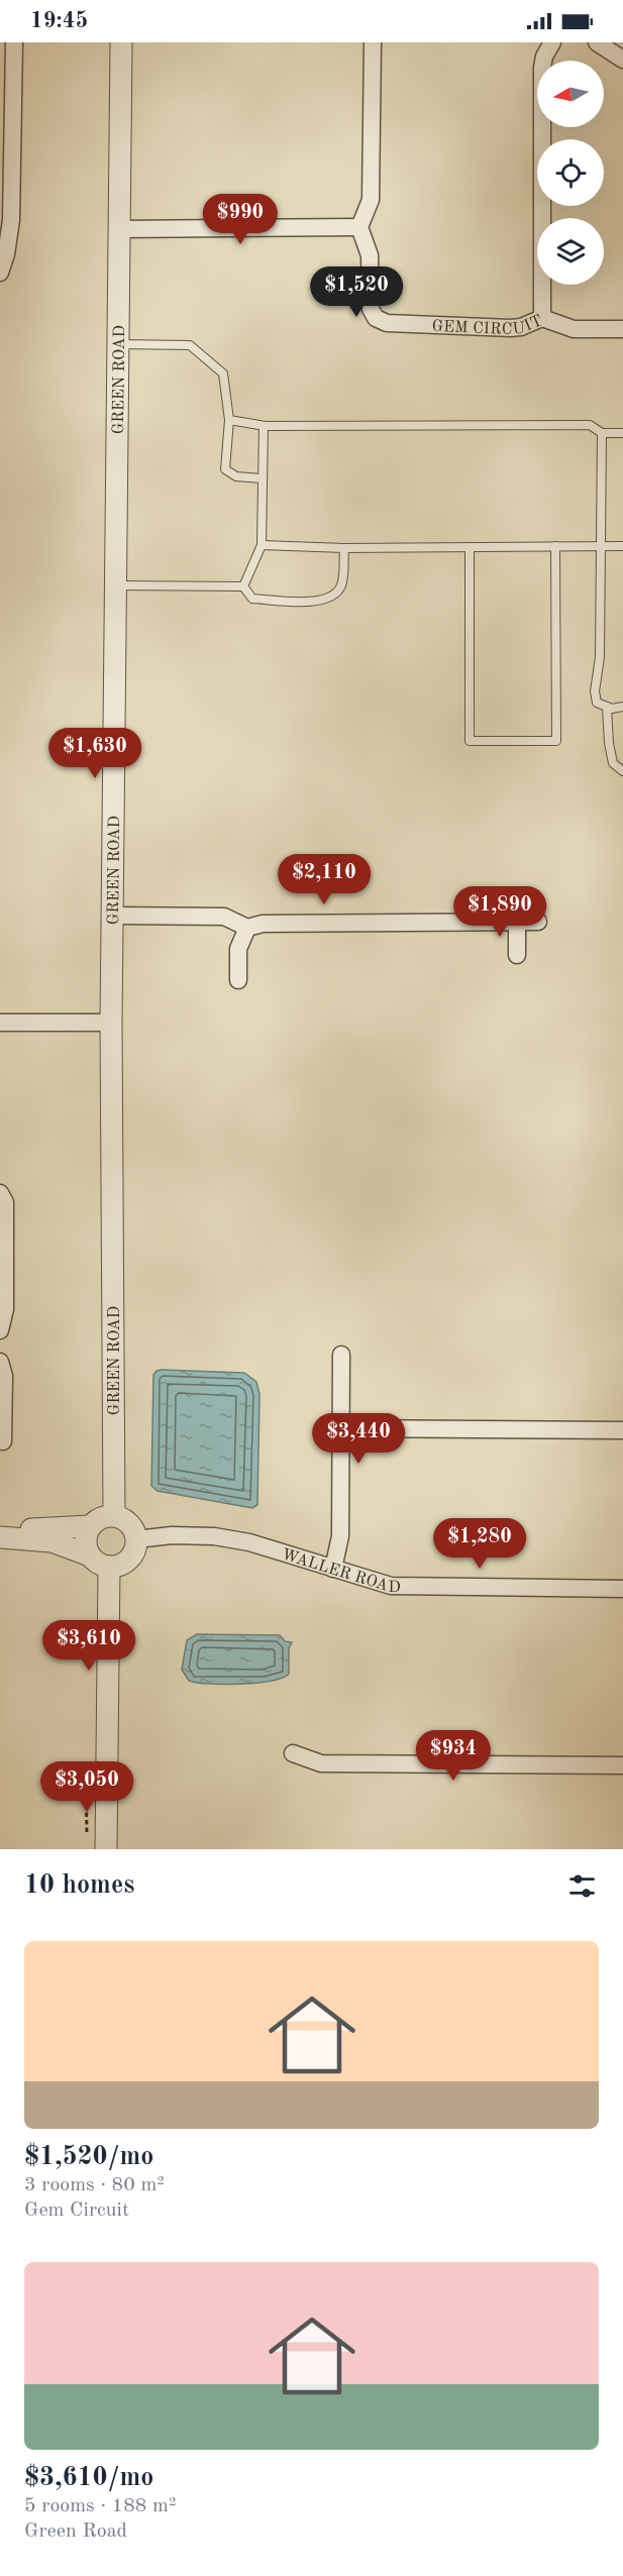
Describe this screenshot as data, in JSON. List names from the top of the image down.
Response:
{
  "streets": {
    "street": ["GEM CIRCUIT", "GREEN ROAD", "WALLER ROAD"]
  },
  "crossings": [
    ["GREEN ROAD", "WALLER ROAD"]
  ],
  "north": "left",
  "page": {
    "status": "19:45",
    "price": [
      "$990",
      "$1,520",
      "$1,630",
      "$2,110",
      "$1,890",
      "$3,440",
      "$1,280",
      "$3,610",
      "$934",
      "$3,050"
    ],
    "heading": "10 homes",
    "list": [
      {
        "name": "$1,520/mo",
        "note": "3 rooms · 80 m² · Gem Circuit"
      },
      {
        "name": "$3,610/mo",
        "note": "5 rooms · 188 m² · Green Road"
      }
    ]
  }
}
